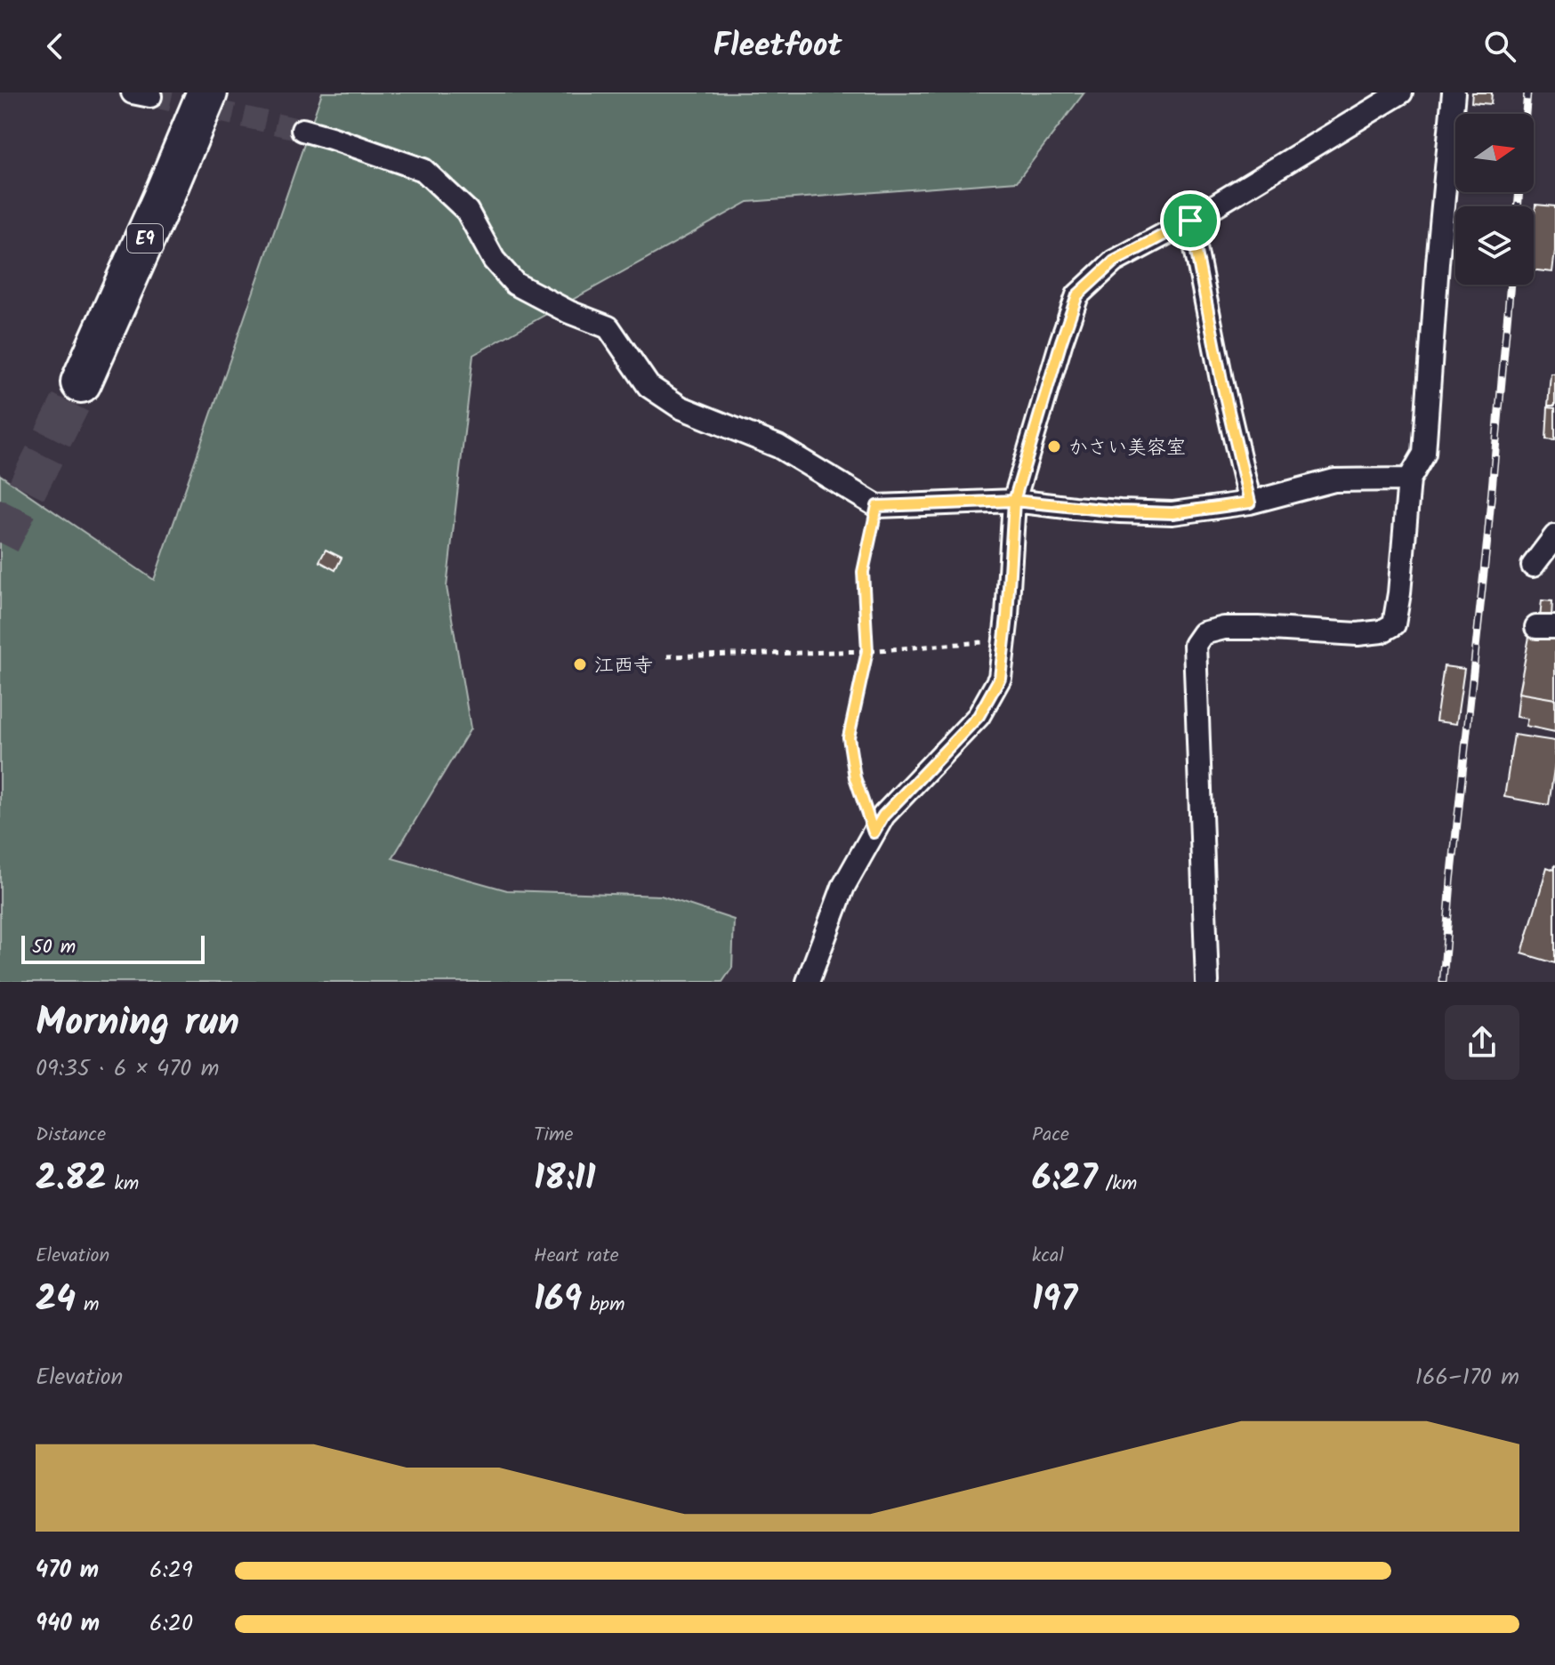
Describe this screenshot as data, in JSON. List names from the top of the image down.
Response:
{
  "streets": {
    "highway": ["E9"]
  },
  "places": ["かさい美容室", "江西寺"],
  "scale_bar": "50 m",
  "north": "right",
  "page": {
    "header": "Fleetfoot",
    "scale": "50 m",
    "heading": ["Morning run", "09:35 · 6 × 470 m"],
    "stats": [
      ["Distance", "2.82 km"],
      ["Time", "18:11"],
      ["Pace", "6:27 /km"],
      ["Elevation", "24 m"],
      ["Heart rate", "169 bpm"],
      ["kcal", "197"]
    ],
    "chart": ["Elevation", "166–170 m"],
    "list": [
      {
        "name": "470 m",
        "note": "6:29"
      },
      {
        "name": "940 m",
        "note": "6:20"
      }
    ]
  }
}
